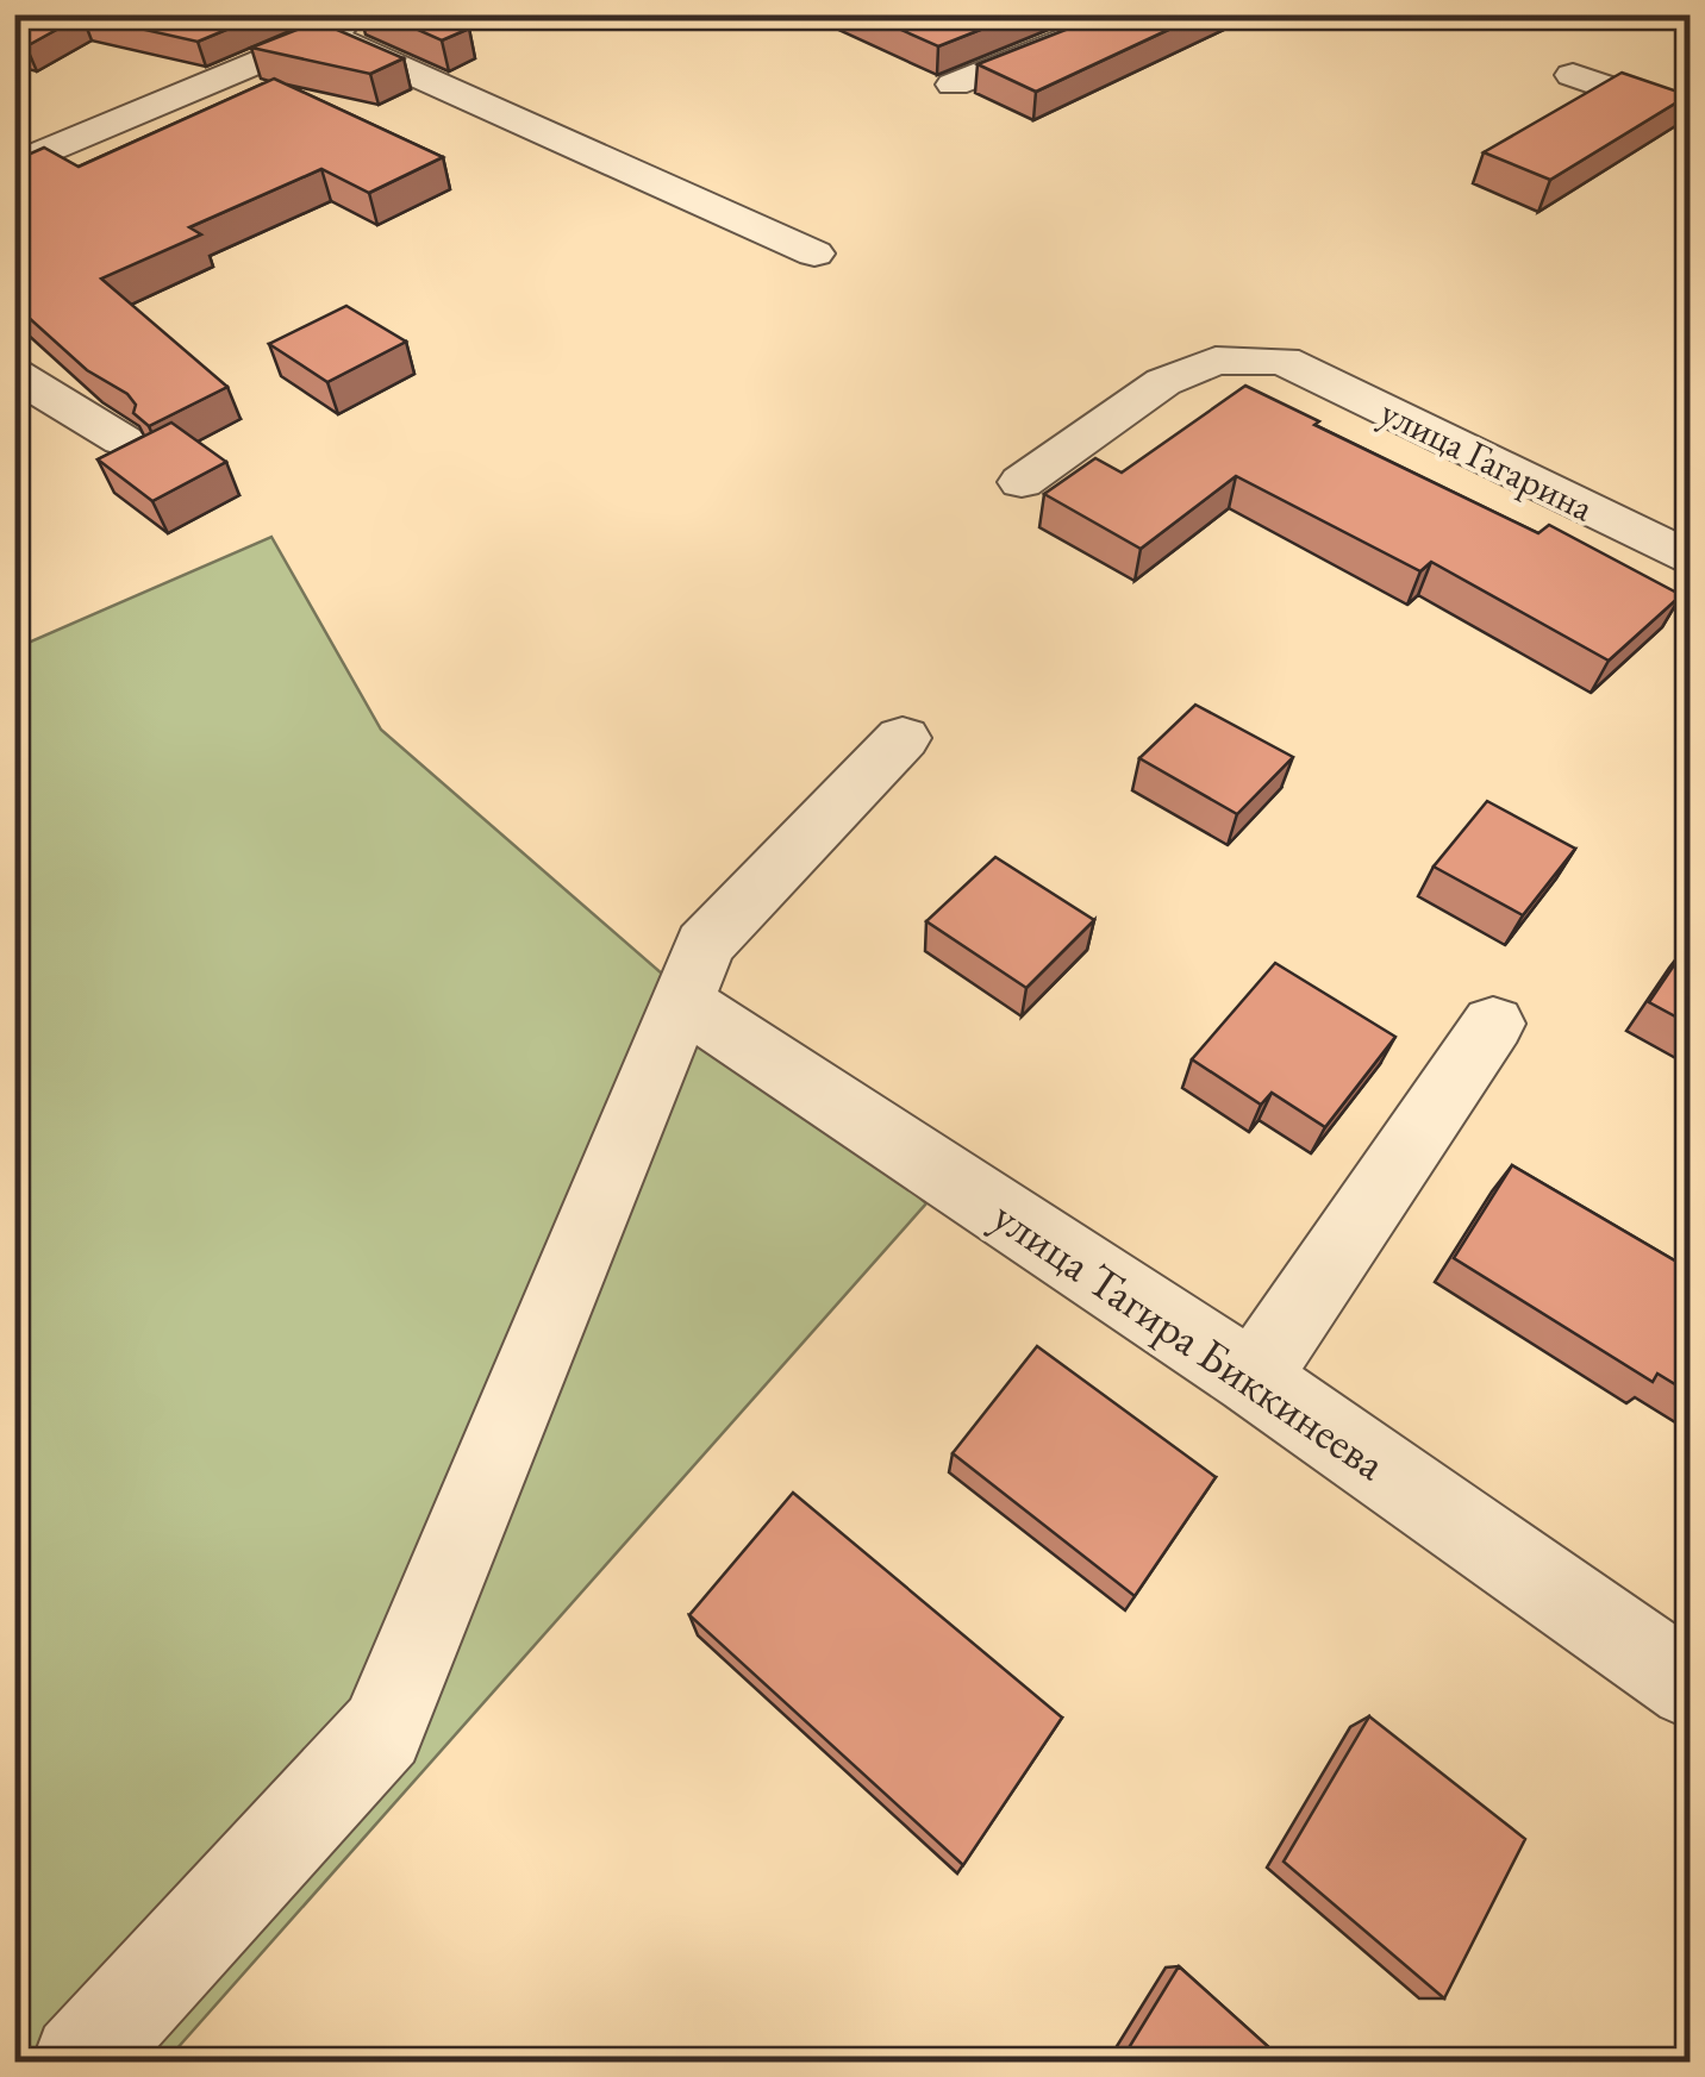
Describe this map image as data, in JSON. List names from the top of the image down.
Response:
{
  "streets": {
    "street": ["улица Гагарина", "улица Тагира Биккинеева"]
  }
}
